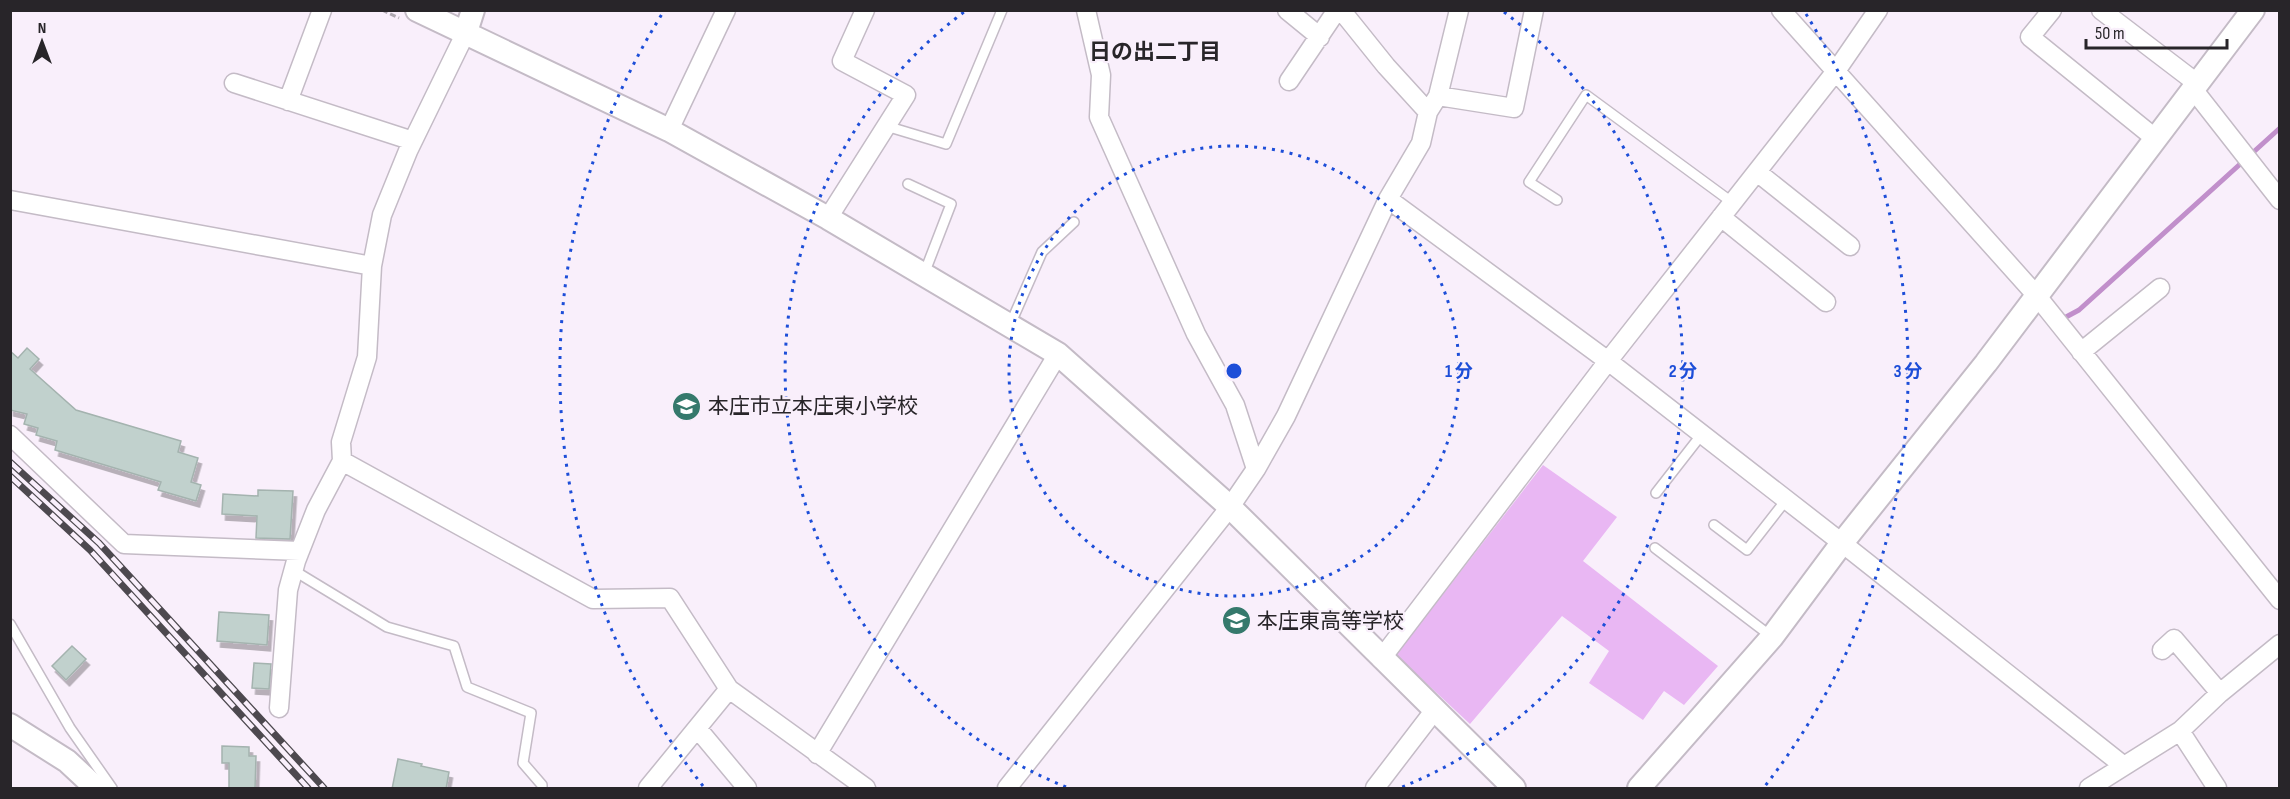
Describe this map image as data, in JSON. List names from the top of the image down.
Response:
{
  "districts": ["日の出二丁目"],
  "places": {
    "school or university": ["本庄市立本庄東小学校", "本庄東高等学校"]
  },
  "scale_bar": "50 m",
  "north": "top",
  "rings": ["1 分", "2 分", "3 分"]
}
